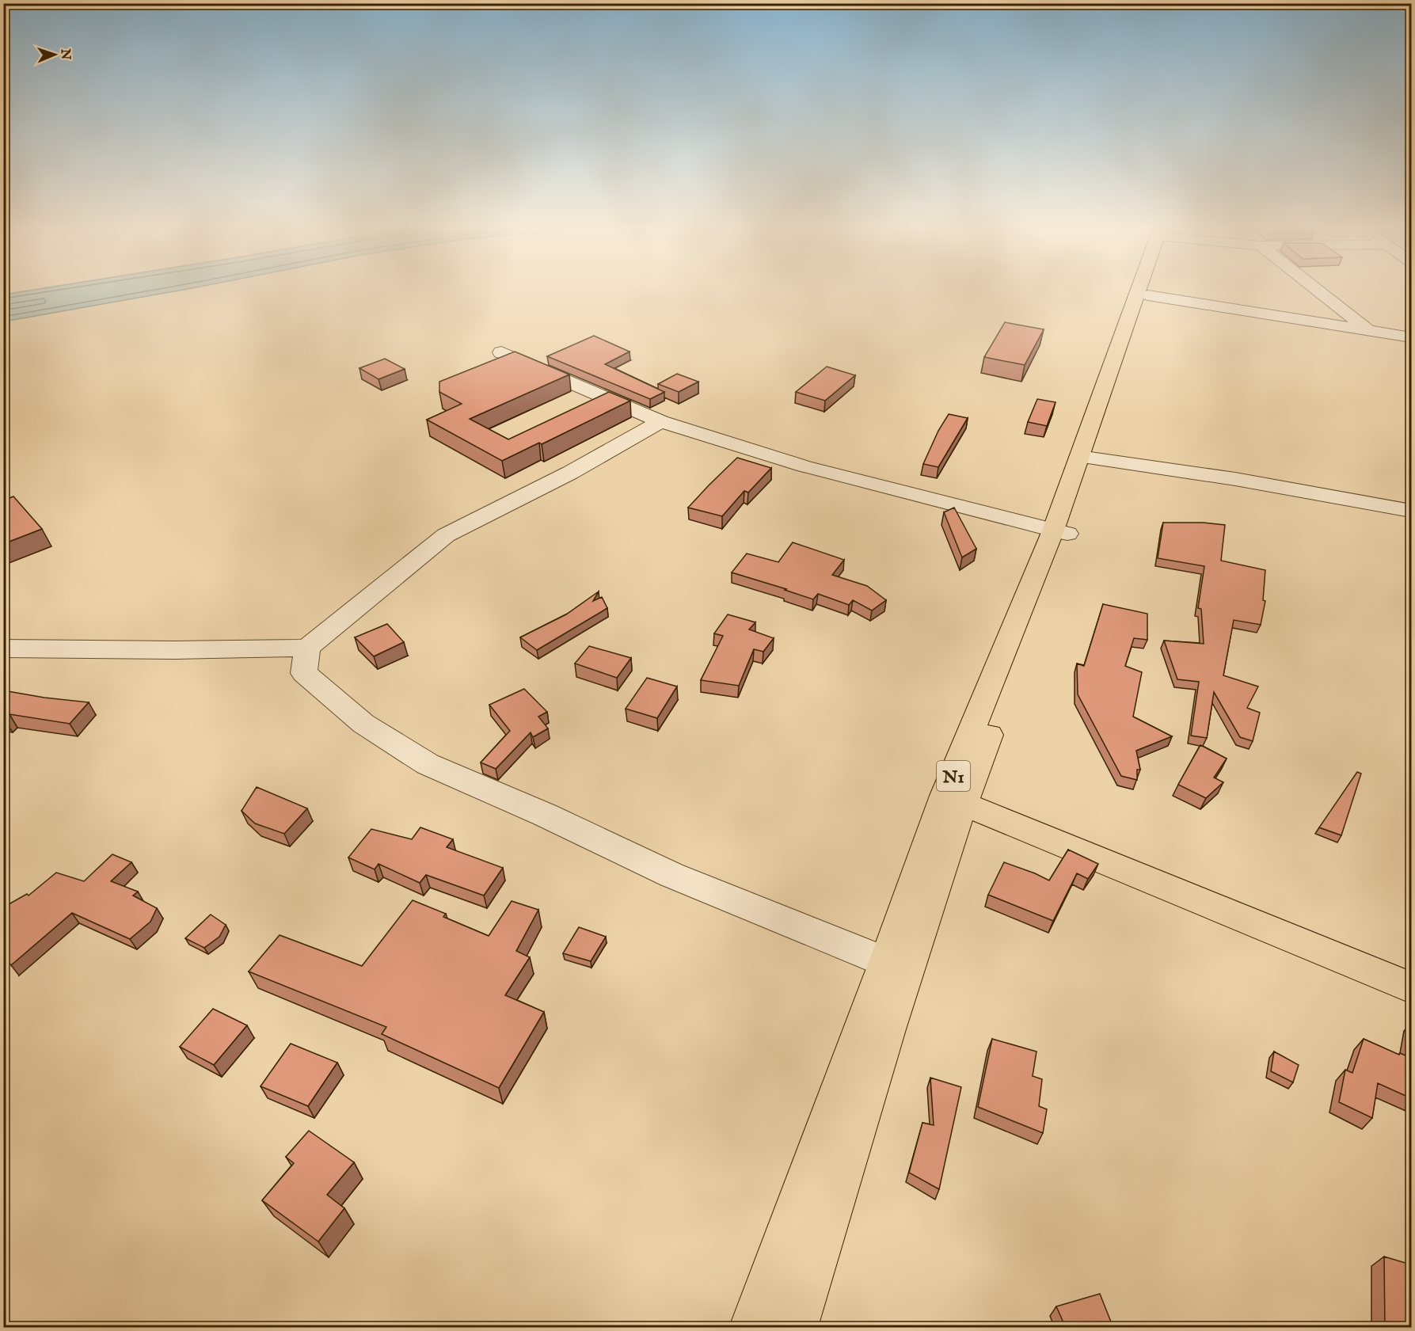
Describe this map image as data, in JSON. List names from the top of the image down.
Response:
{
  "streets": {
    "main road": ["N1"]
  },
  "north": "right"
}
